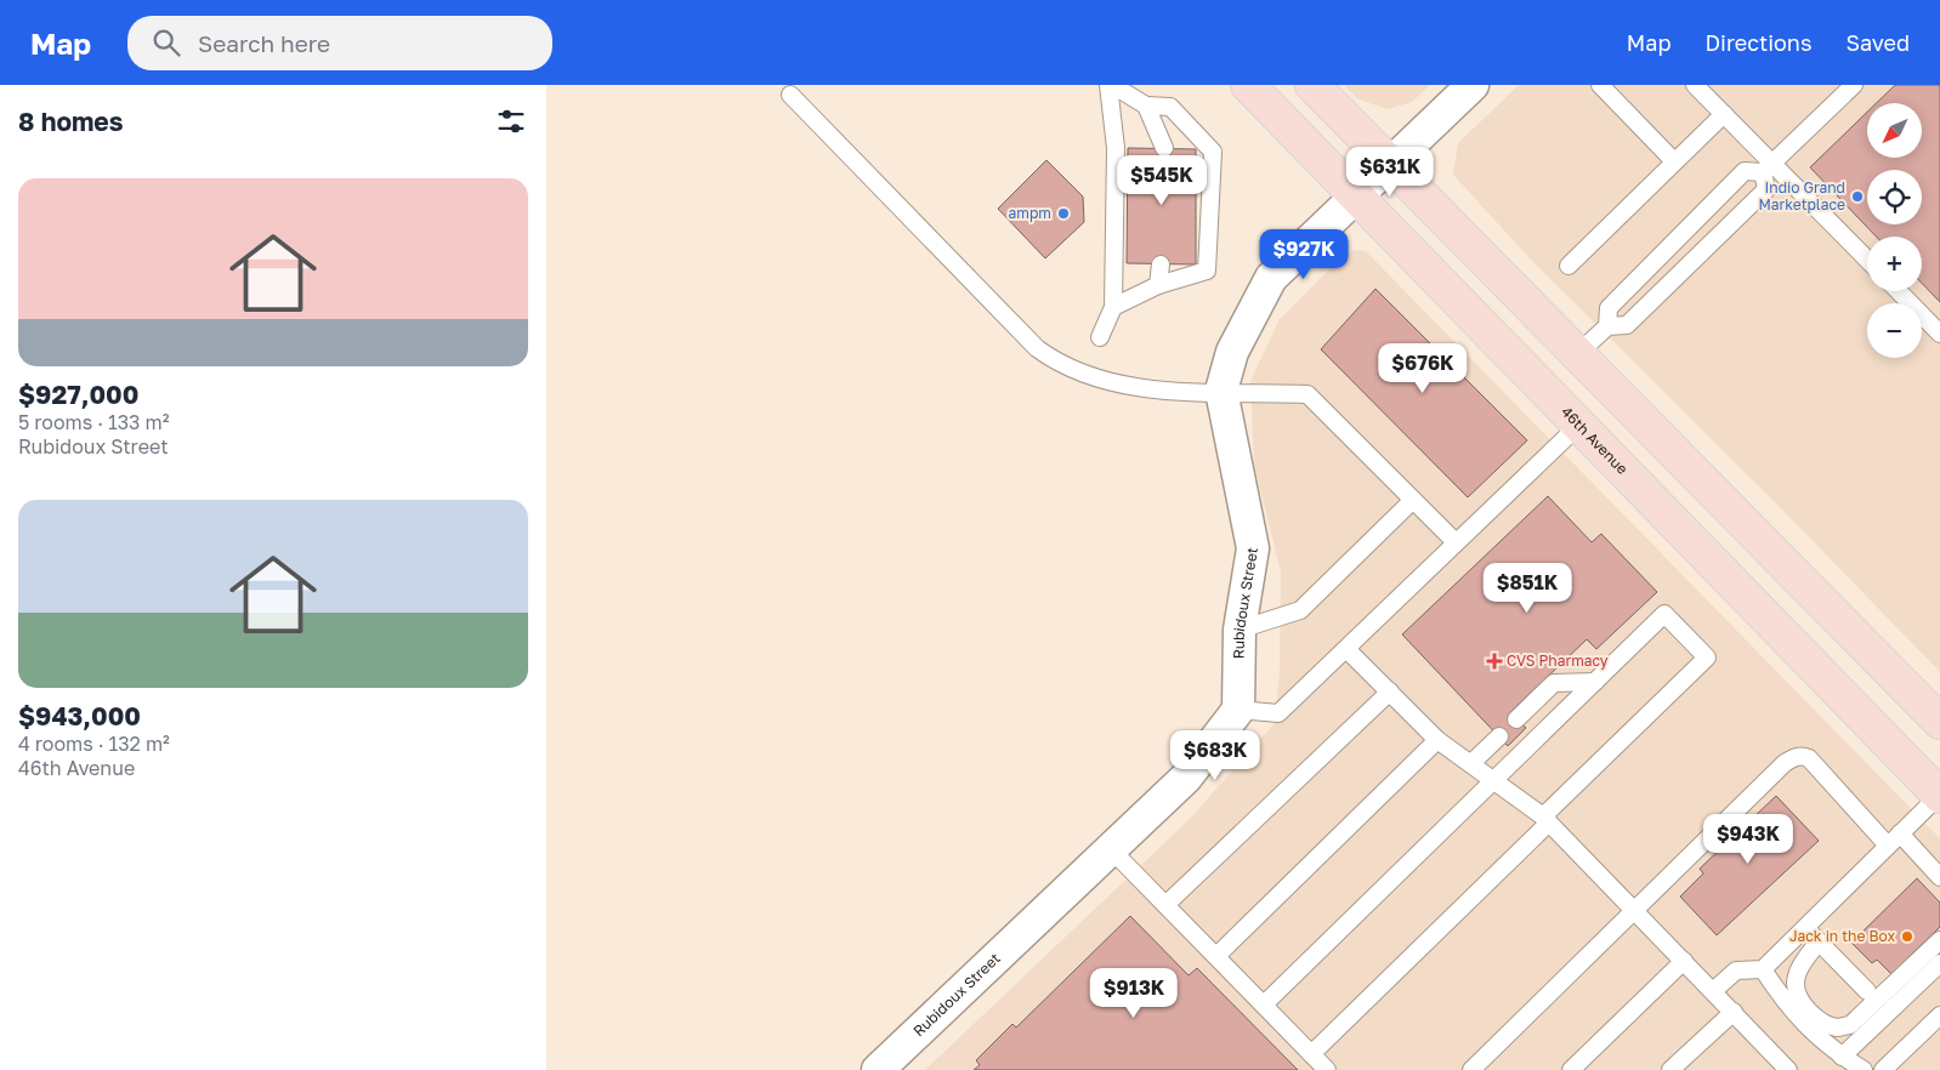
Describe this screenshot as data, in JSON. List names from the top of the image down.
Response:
{
  "streets": {
    "main road": ["46th Avenue"],
    "street": ["Rubidoux Street"]
  },
  "crossings": [
    ["46th Avenue", "Rubidoux Street"]
  ],
  "places": {
    "other": ["Indio Grand Marketplace", "ampm", "Jack in the Box"],
    "health": ["CVS Pharmacy"]
  },
  "north": "bottom left",
  "page": {
    "header": "Map",
    "search": "Search here",
    "nav": ["Map", "Directions", "Saved"],
    "heading": "8 homes",
    "map_buttons": ["+", "−"],
    "price": [
      "$631K",
      "$545K",
      "$927K",
      "$676K",
      "$851K",
      "$683K",
      "$943K",
      "$913K"
    ],
    "list": [
      {
        "name": "$927,000",
        "note": "5 rooms · 133 m² · Rubidoux Street"
      },
      {
        "name": "$943,000",
        "note": "4 rooms · 132 m² · 46th Avenue"
      }
    ]
  }
}
